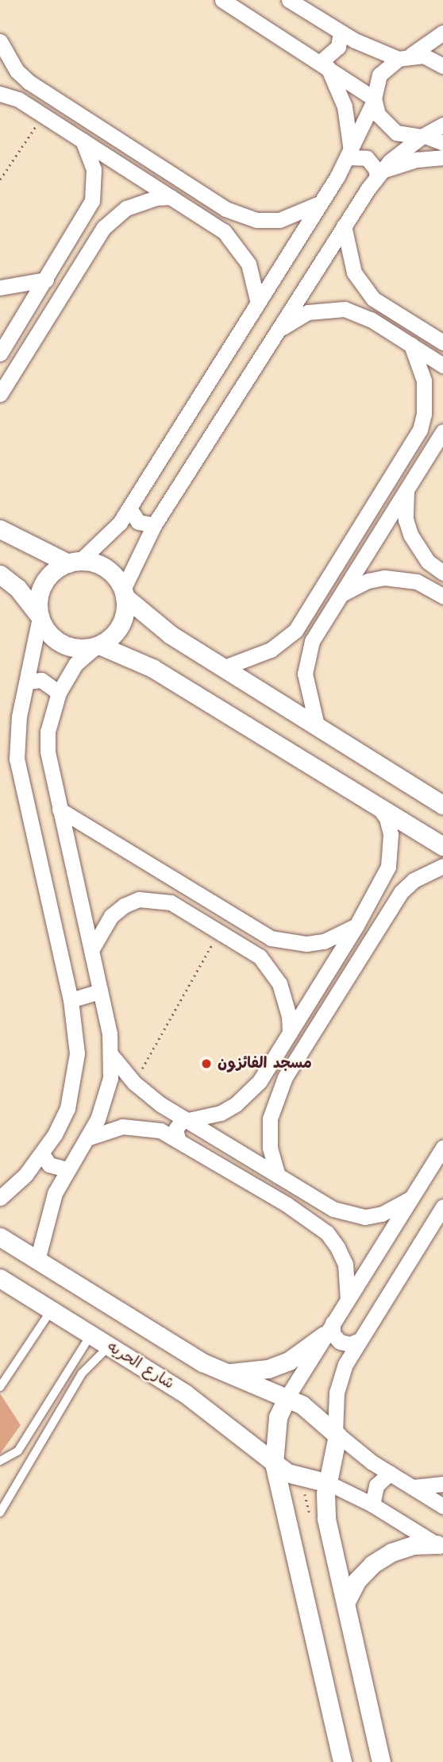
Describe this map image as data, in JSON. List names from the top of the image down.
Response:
{
  "streets": {
    "street": ["شارع الحريه"]
  },
  "places": ["مسجد الفائزون"]
}
